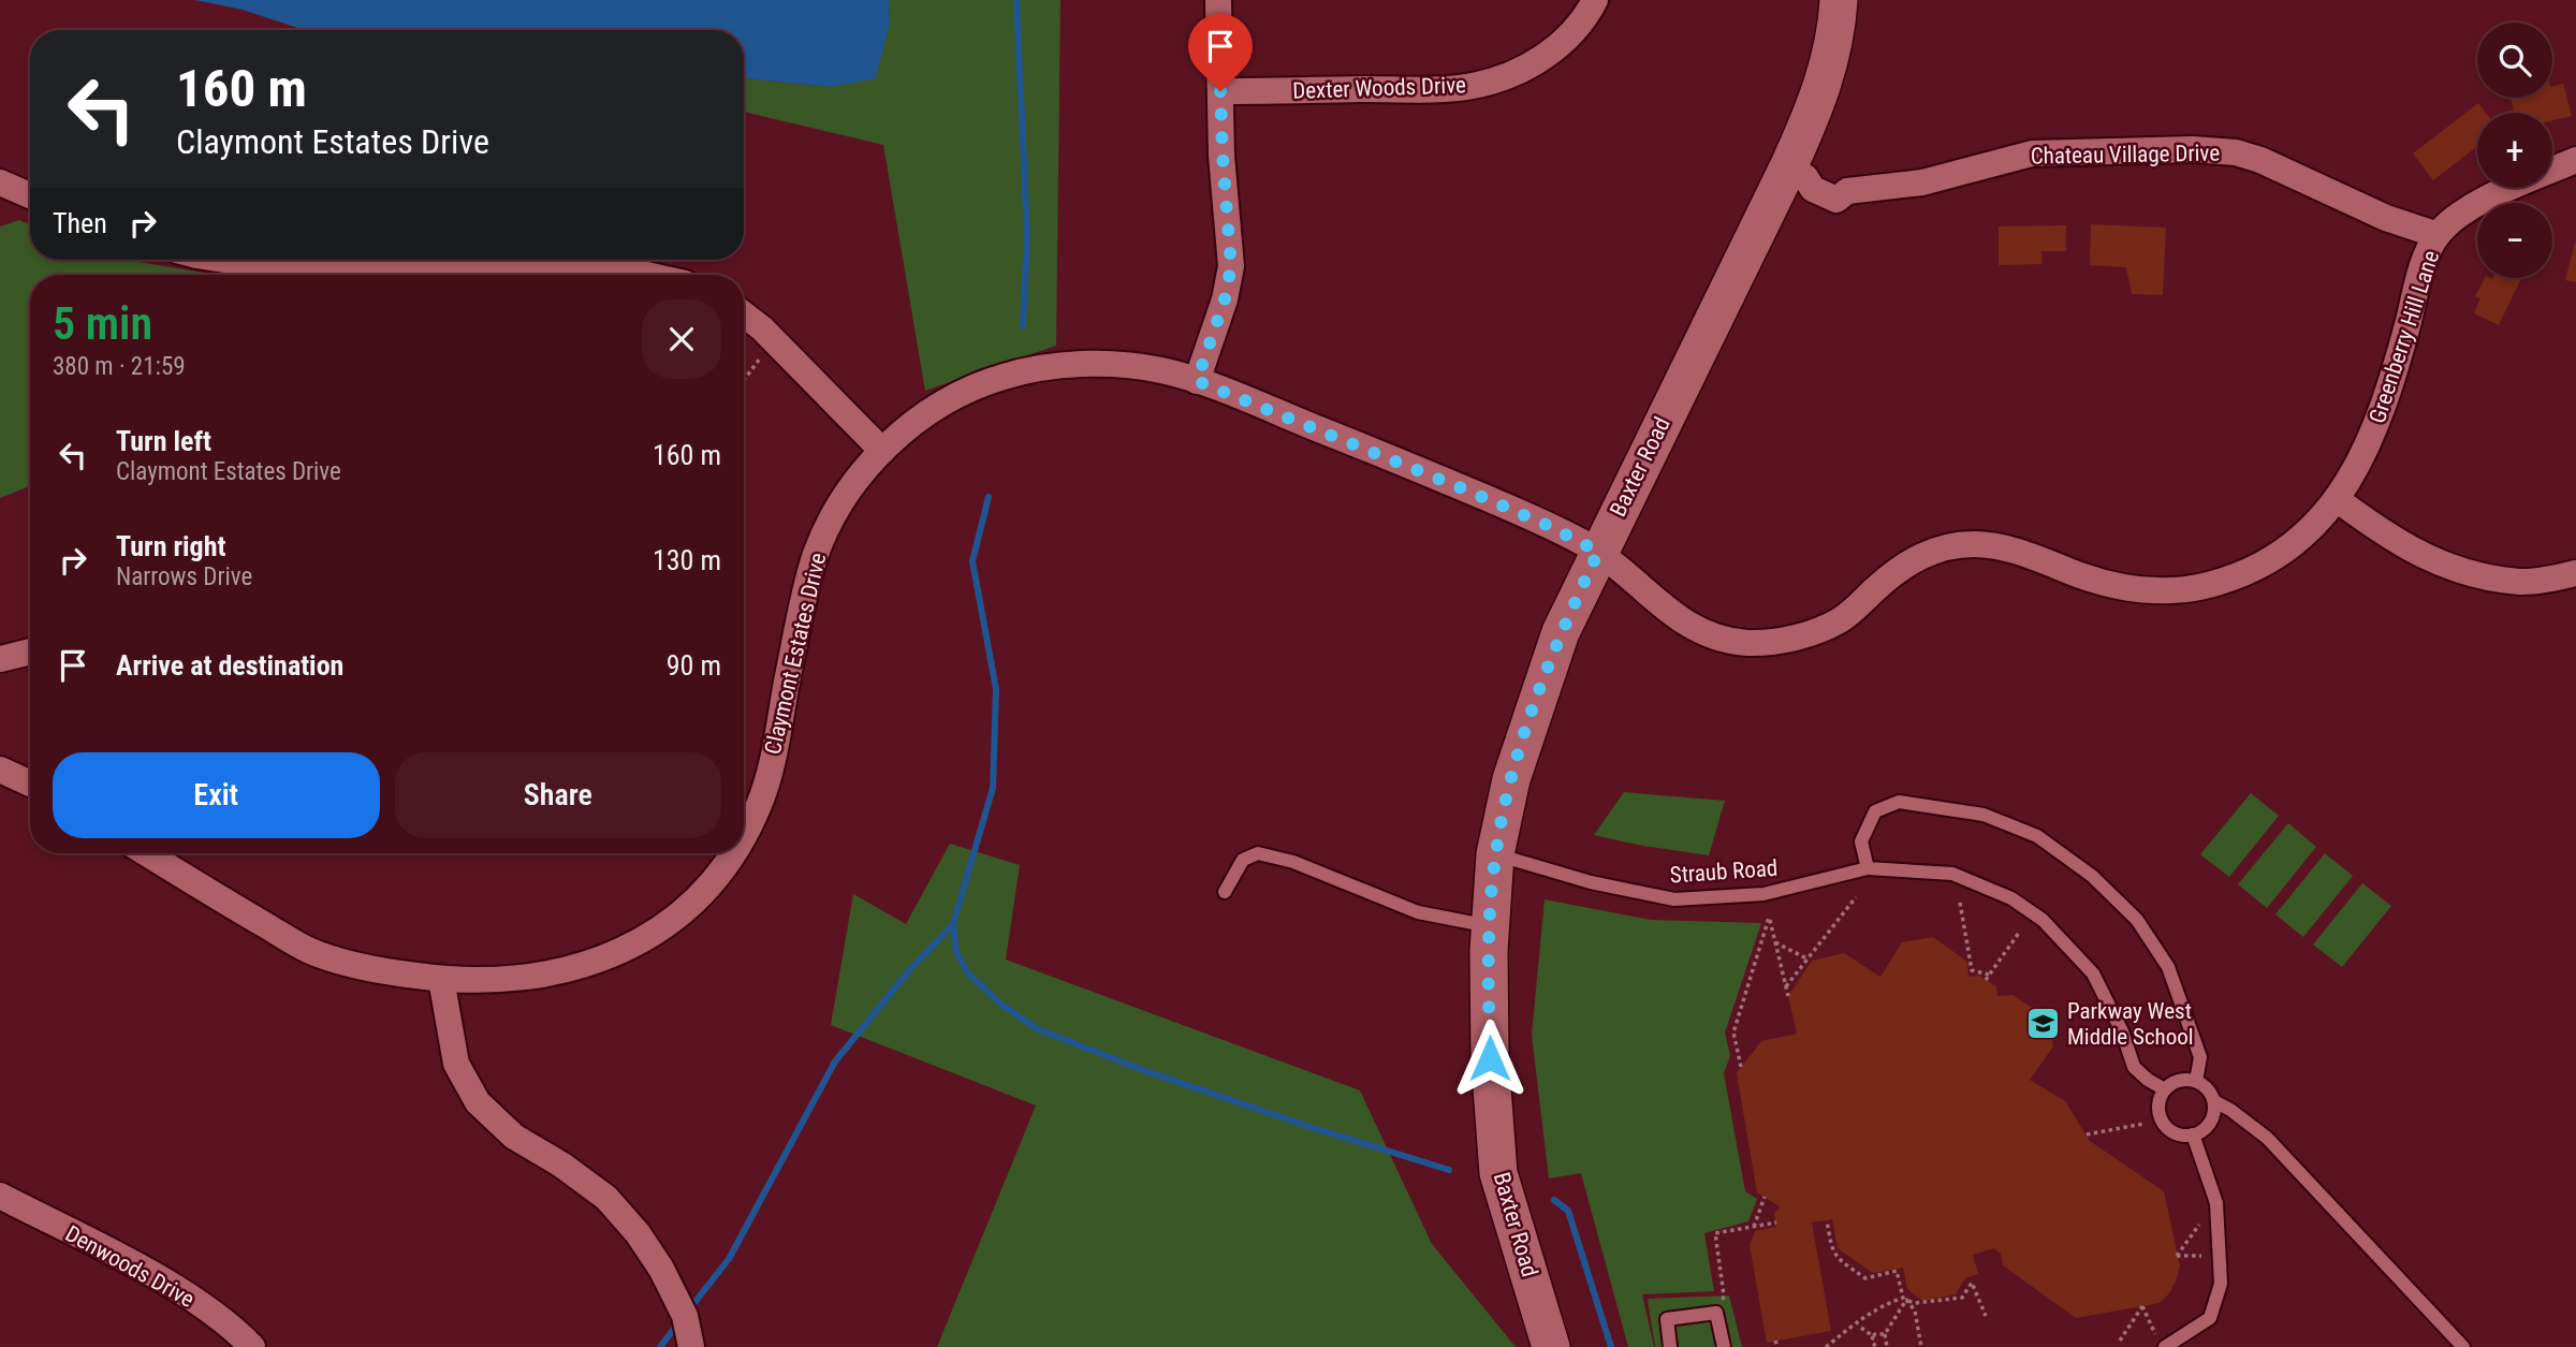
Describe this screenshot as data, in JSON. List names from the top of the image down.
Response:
{
  "streets": {
    "main road": ["Baxter Road"],
    "street": [
      "Dexter Woods Drive",
      "Chateau Village Drive",
      "Greenberry Hill Lane",
      "Claymont Estates Drive",
      "Denwoods Drive"
    ],
    "lane": ["Straub Road"]
  },
  "crossings": [
    ["Chateau Village Drive", "Greenberry Hill Lane"],
    ["Chateau Village Drive", "Baxter Road"],
    ["Greenberry Hill Lane", "Claymont Estates Drive"],
    ["Baxter Road", "Claymont Estates Drive"],
    ["Baxter Road", "Straub Road"]
  ],
  "places": {
    "school or university": ["Parkway West Middle School"]
  },
  "page": {
    "map_buttons": ["+", "−"],
    "turn": ["160 m", "Claymont Estates Drive"],
    "then": "Then",
    "heading": ["5 min", "380 m · 21:59"],
    "list": [
      {
        "name": "Turn left",
        "note": "Claymont Estates Drive",
        "value": "160 m"
      },
      {
        "name": "Turn right",
        "note": "Narrows Drive",
        "value": "130 m"
      },
      {
        "name": "Arrive at destination",
        "value": "90 m"
      }
    ],
    "buttons": ["Exit", "Share"]
  }
}
